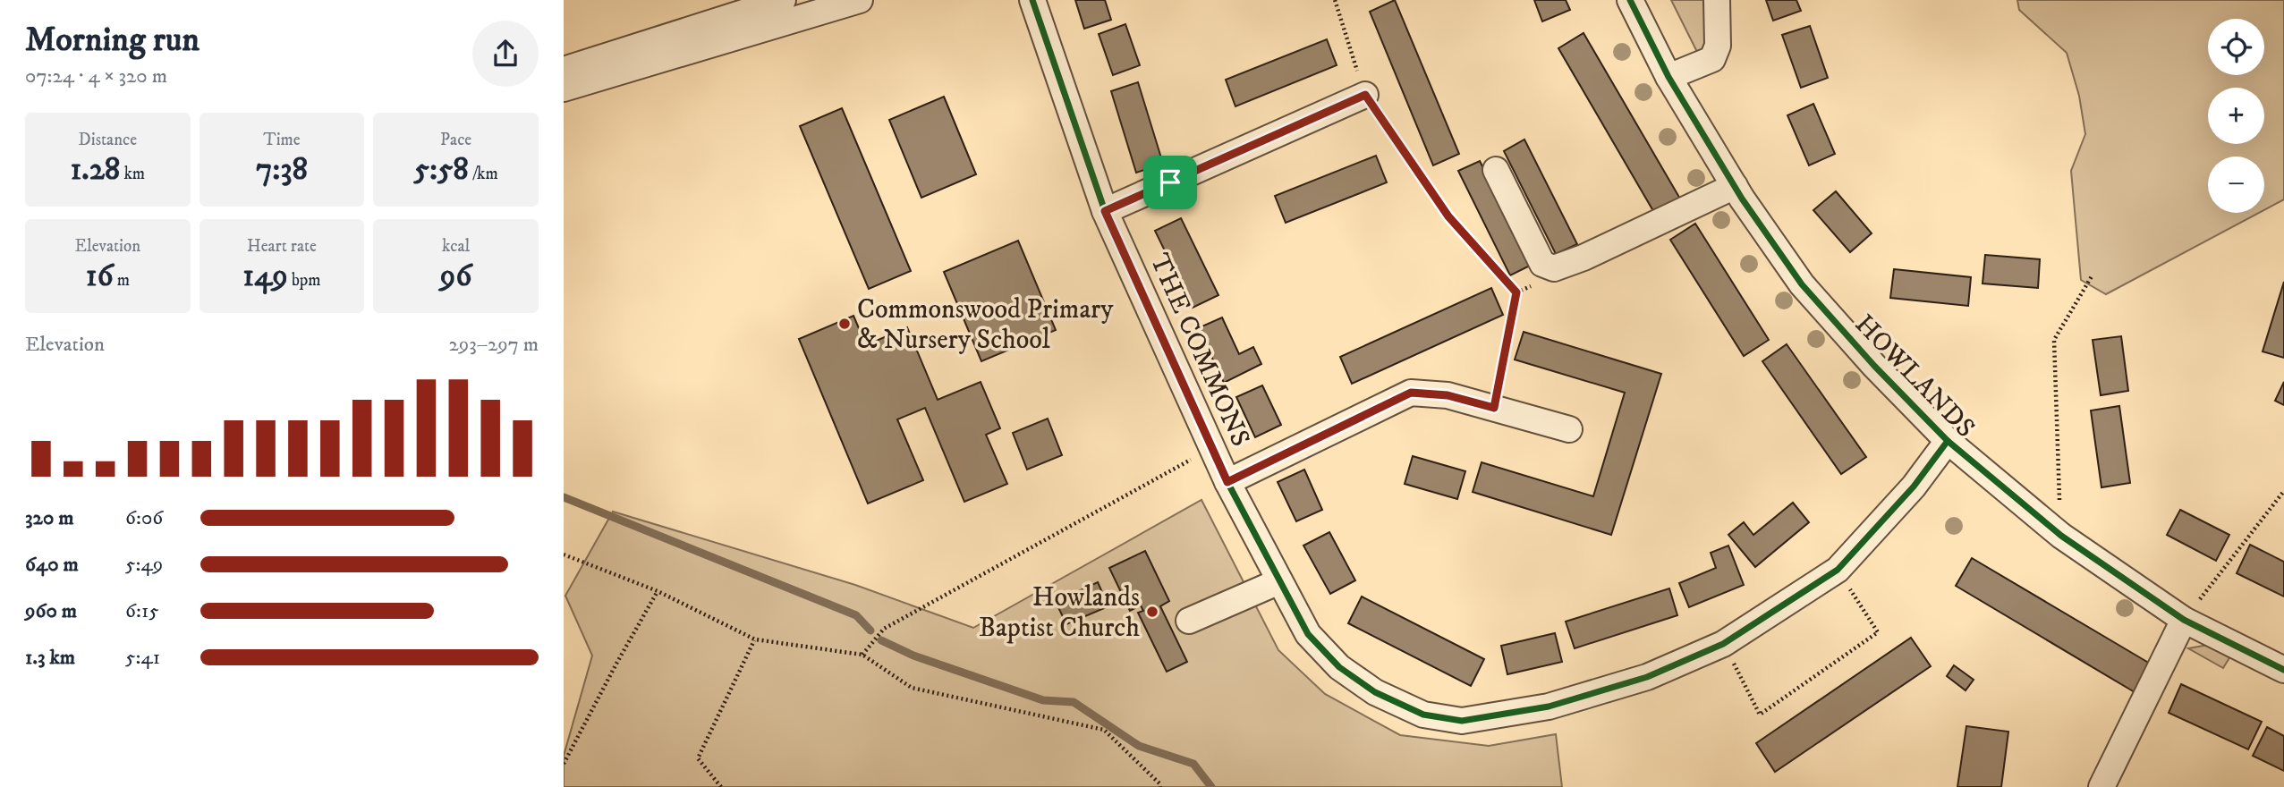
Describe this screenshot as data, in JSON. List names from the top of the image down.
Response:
{
  "streets": {
    "street": ["THE COMMONS", "HOWLANDS"]
  },
  "crossings": [
    ["THE COMMONS", "HOWLANDS"]
  ],
  "places": ["Commonswood Primary & Nursery School", "Howlands Baptist Church"],
  "page": {
    "heading": ["Morning run", "07:24 · 4 × 320 m"],
    "map_buttons": ["+", "−"],
    "stats": [
      ["Distance", "1.28 km"],
      ["Time", "7:38"],
      ["Pace", "5:58 /km"],
      ["Elevation", "16 m"],
      ["Heart rate", "149 bpm"],
      ["kcal", "96"]
    ],
    "chart": ["Elevation", "293–297 m"],
    "list": [
      {
        "name": "320 m",
        "note": "6:06"
      },
      {
        "name": "640 m",
        "note": "5:49"
      },
      {
        "name": "960 m",
        "note": "6:15"
      },
      {
        "name": "1.3 km",
        "note": "5:41"
      }
    ]
  }
}
